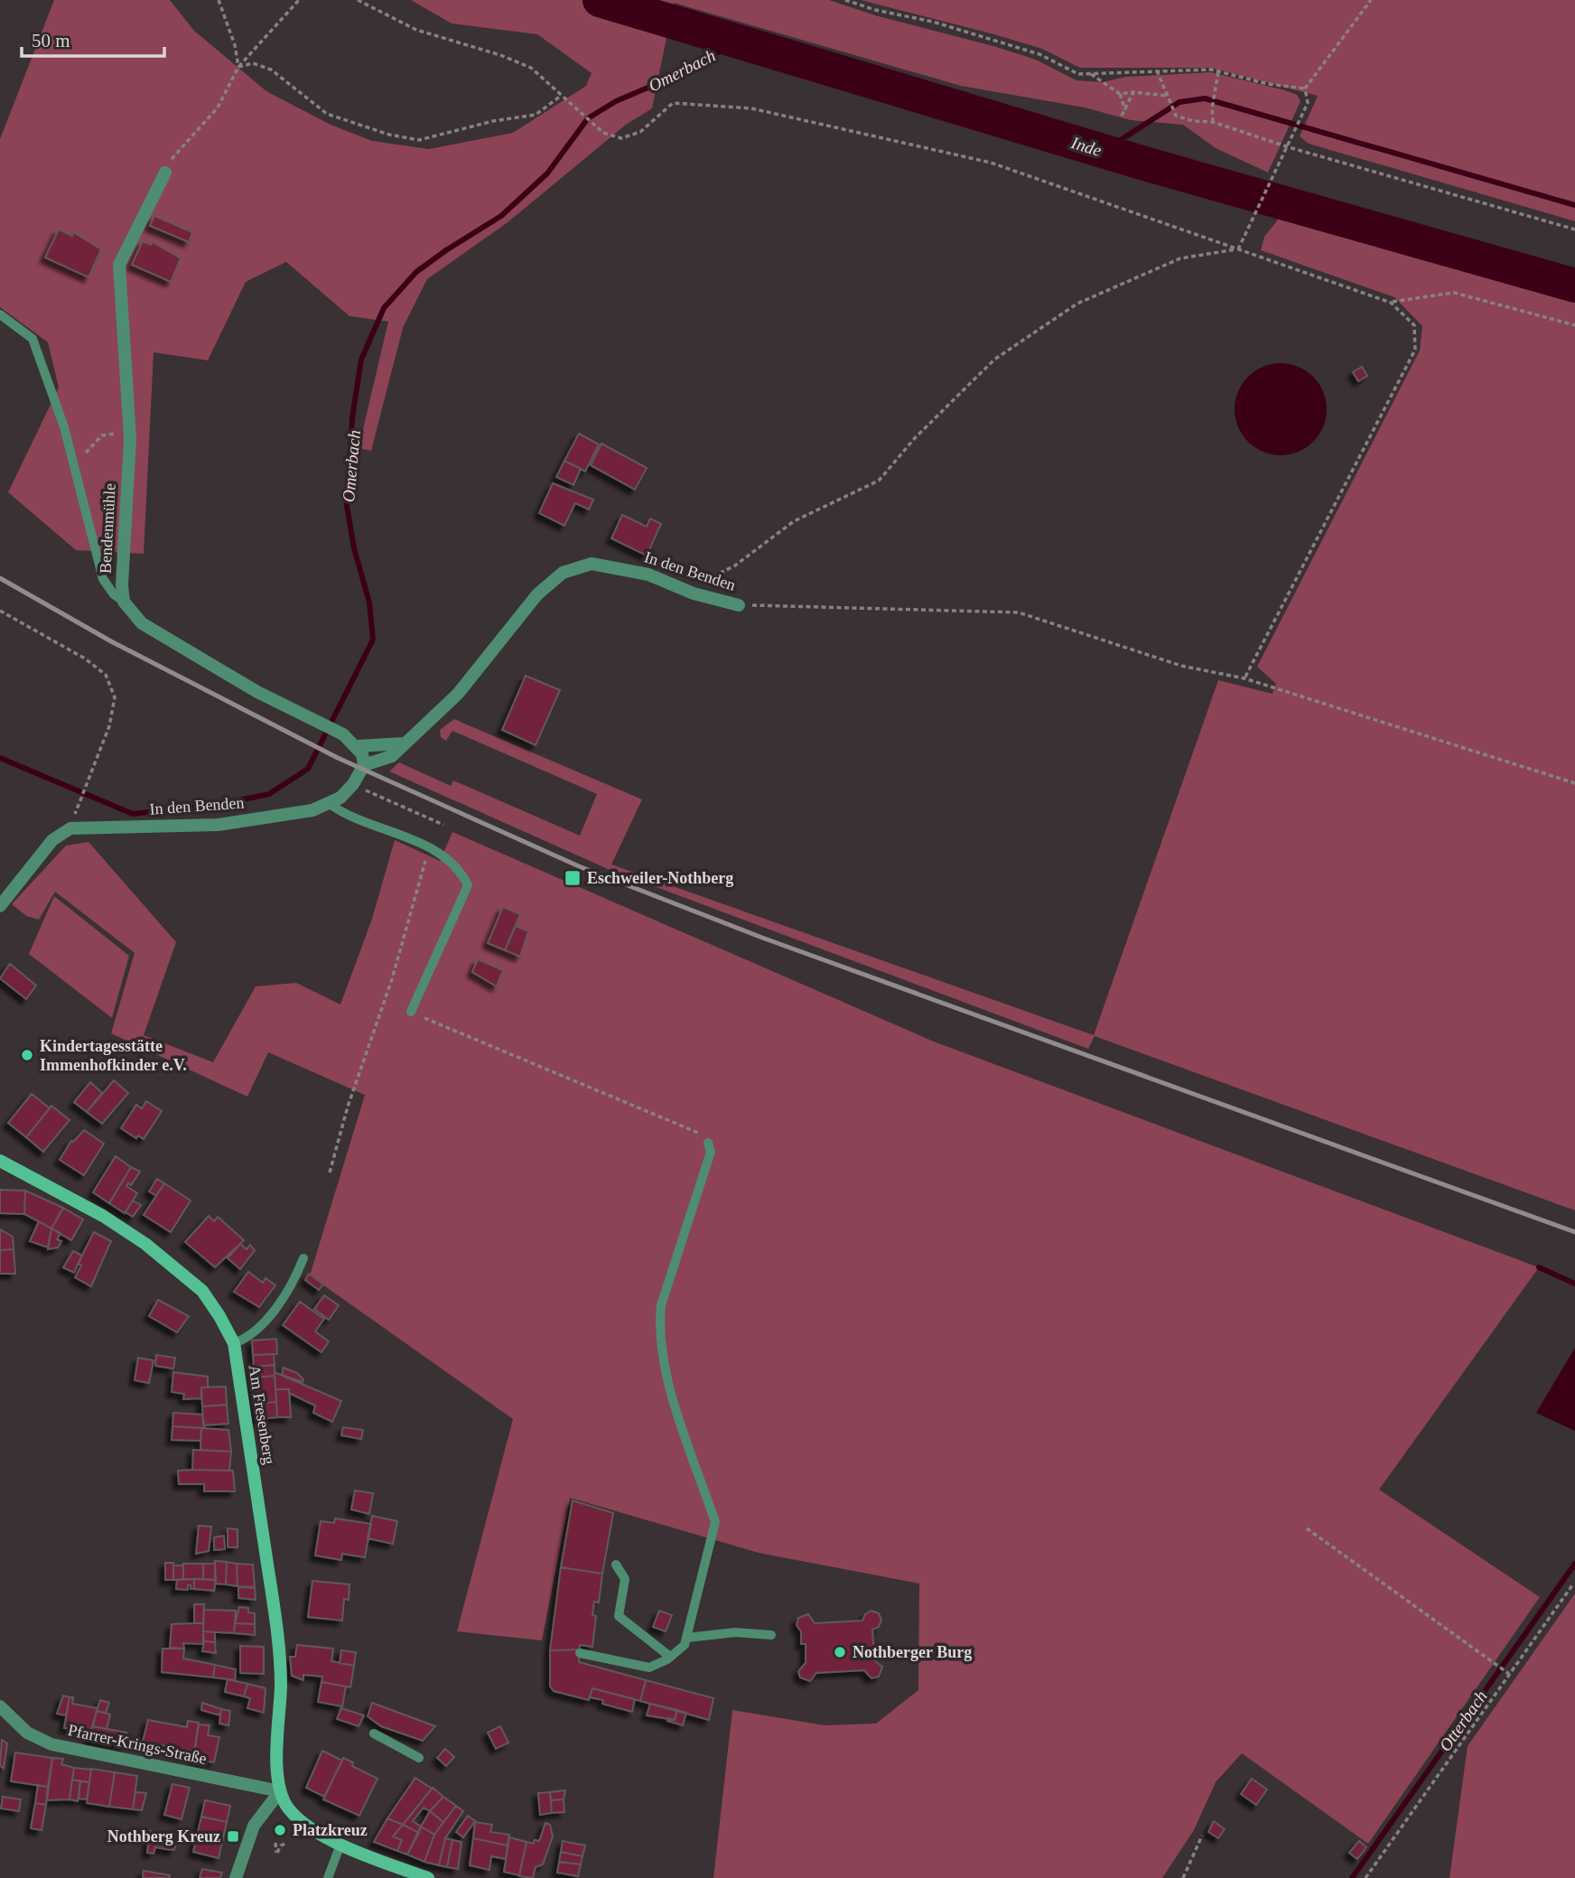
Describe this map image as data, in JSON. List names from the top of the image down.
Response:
{
  "streets": {
    "street": [
      "Bendenmühle",
      "In den Benden",
      "Am Fresenberg",
      "Pfarrer-Krings-Straße"
    ]
  },
  "crossings": [
    ["Am Fresenberg", "Pfarrer-Krings-Straße"]
  ],
  "water": ["Omerbach", "Inde", "Otterbach"],
  "places": {
    "transit": ["Eschweiler-Nothberg", "Nothberg Kreuz"],
    "other": ["Kindertagesstätte Immenhofkinder e.V.", "Nothberger Burg", "Platzkreuz"]
  },
  "scale_bar": "50 m"
}
